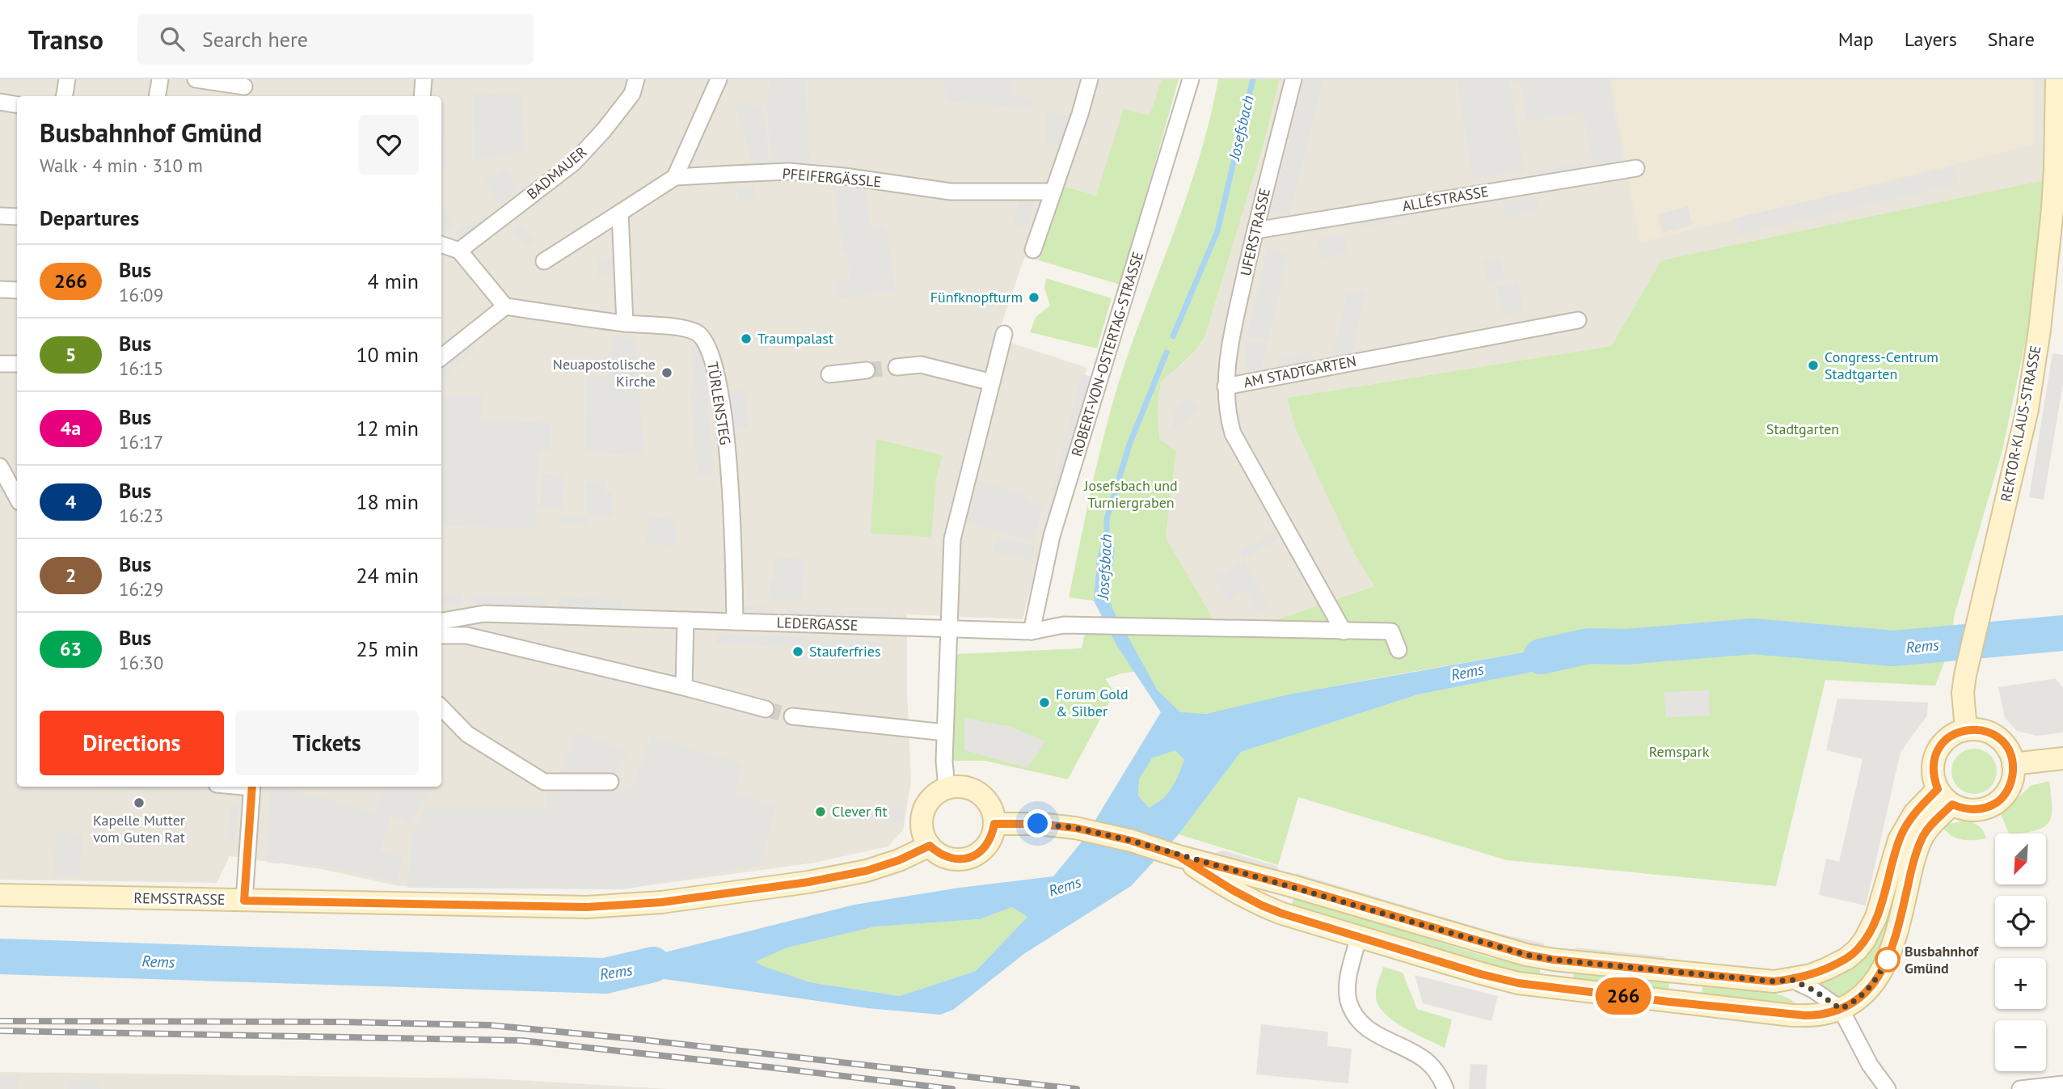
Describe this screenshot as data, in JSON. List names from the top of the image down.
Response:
{
  "streets": {
    "main road": ["REKTOR-KLAUS-STRASSE", "REMSSTRASSE"],
    "street": [
      "BADMAUER",
      "PFEIFERGÄSSLE",
      "ALLÉSTRASSE",
      "UFERSTRASSE",
      "ROBERT-VON-OSTERTAG-STRASSE",
      "AM STADTGARTEN",
      "TÜRLENSTEG",
      "LEDERGASSE"
    ]
  },
  "crossings": [
    ["ALLÉSTRASSE", "UFERSTRASSE"],
    ["UFERSTRASSE", "AM STADTGARTEN"],
    ["ROBERT-VON-OSTERTAG-STRASSE", "LEDERGASSE"],
    ["AM STADTGARTEN", "LEDERGASSE"],
    ["TÜRLENSTEG", "LEDERGASSE"]
  ],
  "water": ["Josefsbach", "Rems"],
  "parks": ["Stadtgarten", "Josefsbach und Turniergraben", "Remspark"],
  "places": [
    "Fünfknopfturm",
    "Traumpalast",
    "Congress-Centrum Stadtgarten",
    "Neuapostolische Kirche",
    "Stauferfries",
    "Forum Gold & Silber",
    "Kapelle Mutter vom Guten Rat",
    "Clever fit",
    "Busbahnhof Gmünd"
  ],
  "lines": ["bus line 266"],
  "north": "bottom left",
  "page": {
    "header": "Transo",
    "search": "Search here",
    "nav": ["Map", "Layers", "Share"],
    "on_map": "266",
    "heading": [
      ["Busbahnhof Gmünd", "Walk · 4 min · 310 m"],
      "Departures"
    ],
    "list": [
      {
        "mark": "266",
        "name": "Bus",
        "note": "16:09",
        "value": "4 min"
      },
      {
        "mark": "5",
        "name": "Bus",
        "note": "16:15",
        "value": "10 min"
      },
      {
        "mark": "4a",
        "name": "Bus",
        "note": "16:17",
        "value": "12 min"
      },
      {
        "mark": "4",
        "name": "Bus",
        "note": "16:23",
        "value": "18 min"
      },
      {
        "mark": "2",
        "name": "Bus",
        "note": "16:29",
        "value": "24 min"
      },
      {
        "mark": "63",
        "name": "Bus",
        "note": "16:30",
        "value": "25 min"
      }
    ],
    "buttons": ["Directions", "Tickets"],
    "map_buttons": ["+", "−"]
  }
}
